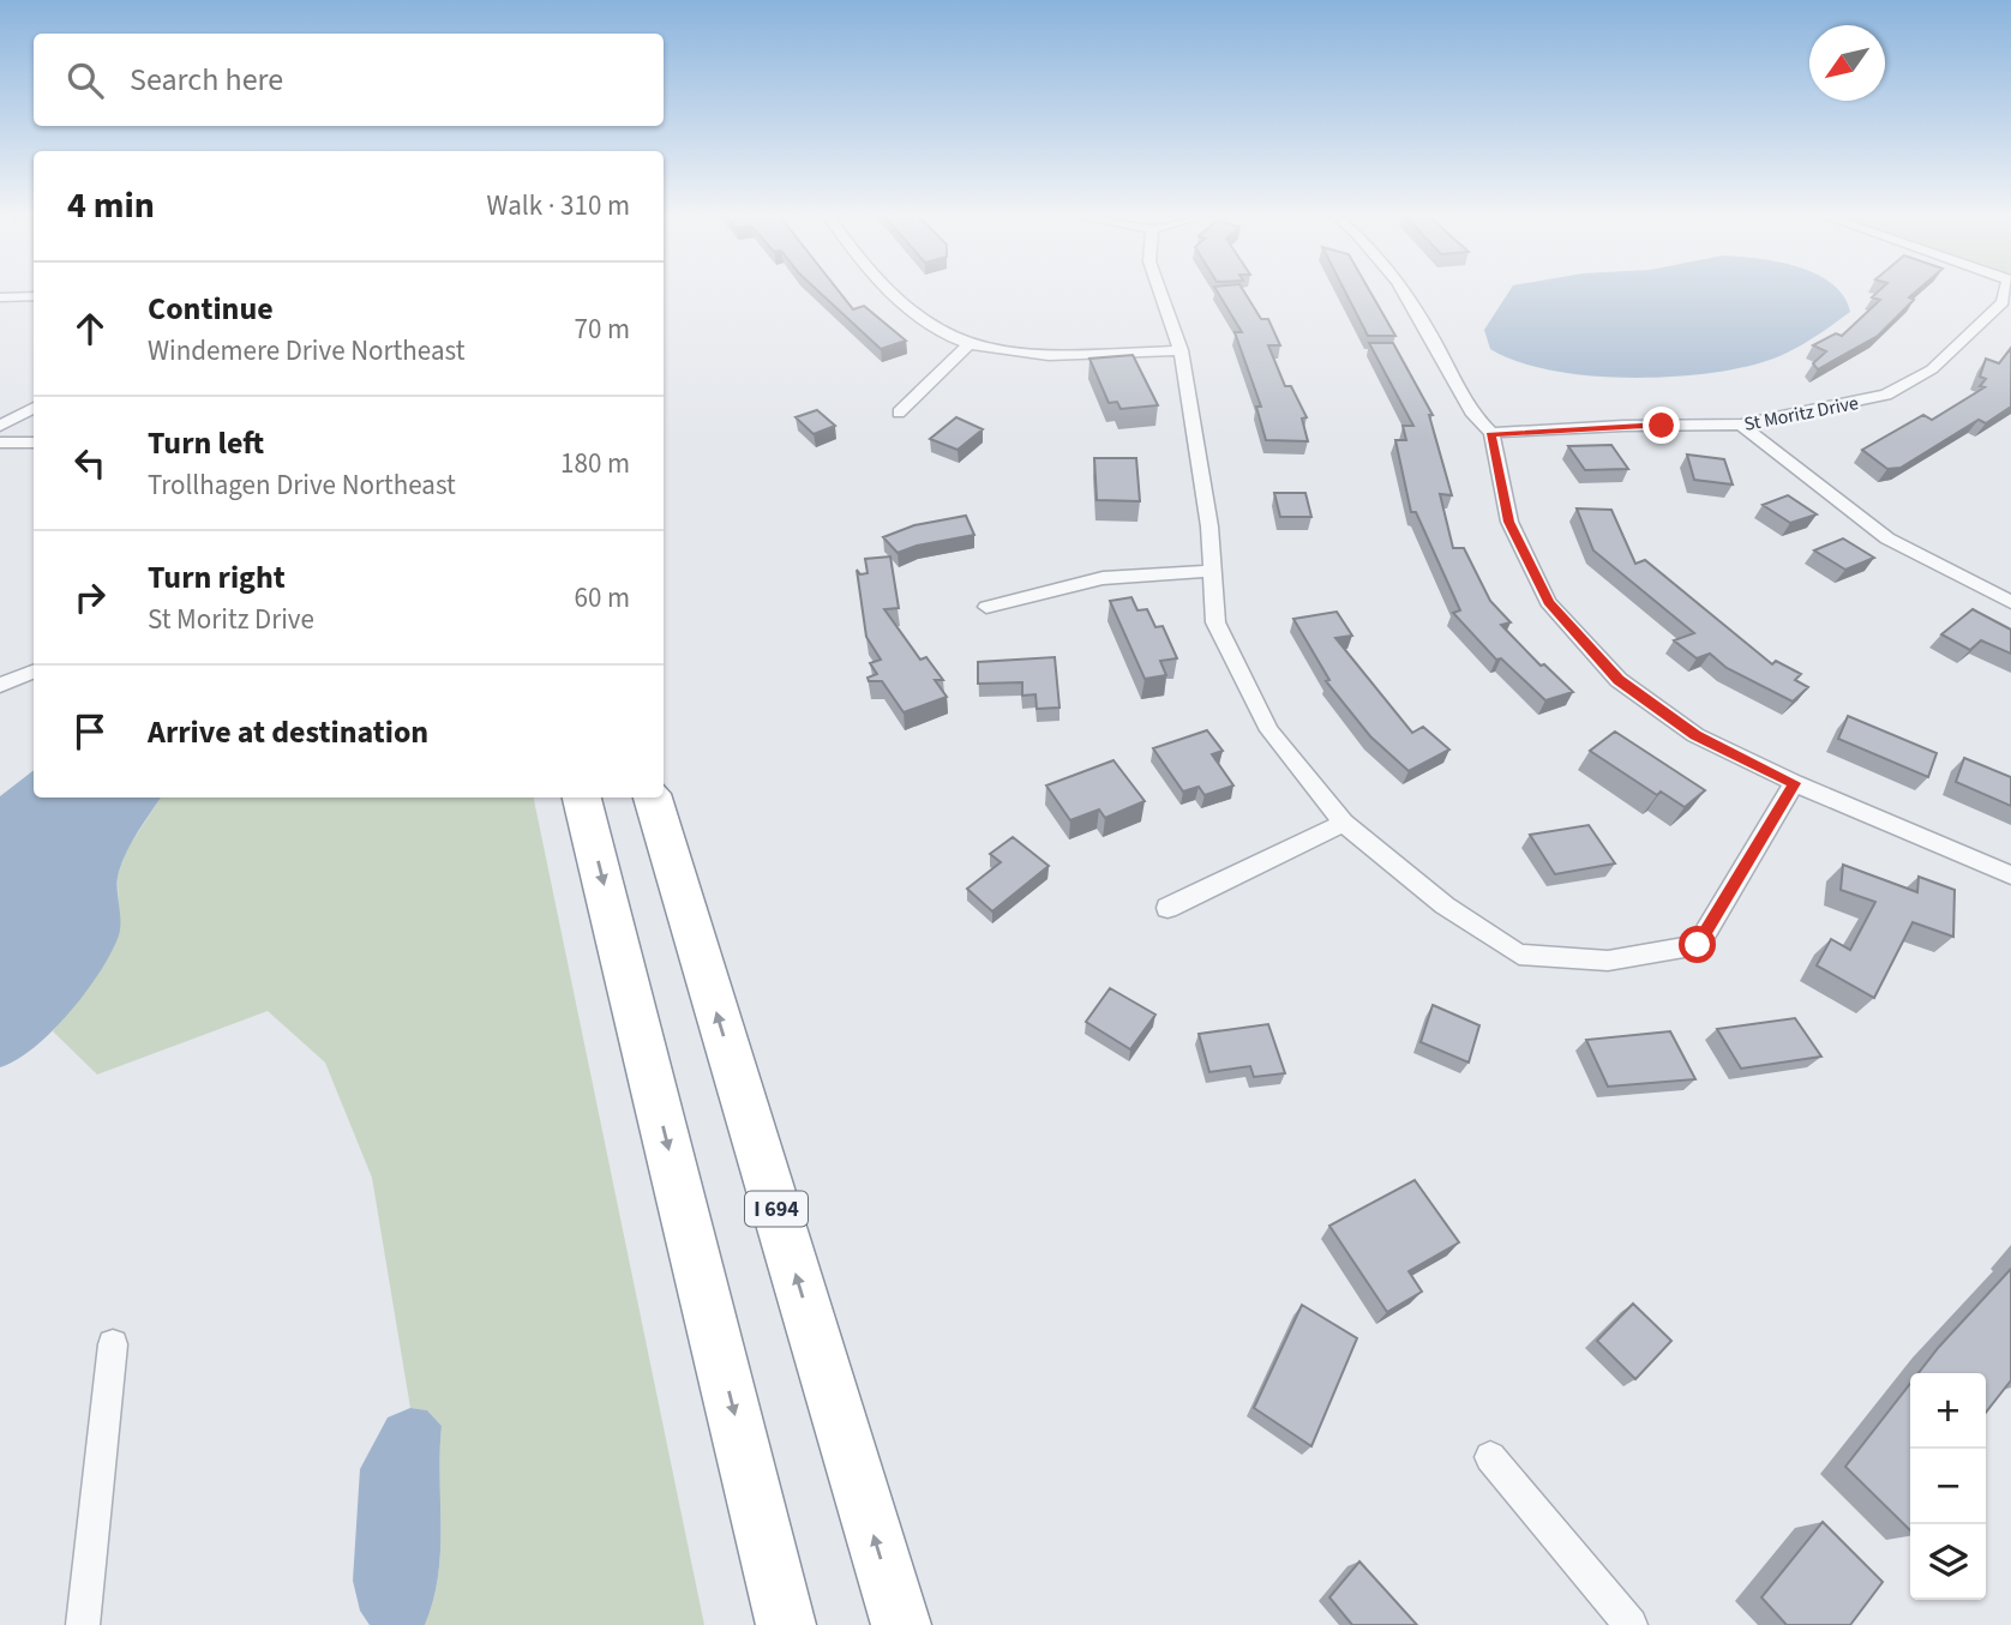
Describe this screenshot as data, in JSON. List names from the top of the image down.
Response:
{
  "streets": {
    "highway": ["I 694"],
    "street": ["St Moritz Drive"]
  },
  "north": "bottom left",
  "page": {
    "search": "Search here",
    "heading": ["4 min", "Walk · 310 m"],
    "list": [
      ["Continue", "Windemere Drive Northeast", "70 m"],
      ["Turn left", "Trollhagen Drive Northeast", "180 m"],
      ["Turn right", "St Moritz Drive", "60 m"],
      "Arrive at destination"
    ],
    "map_buttons": ["+", "−"]
  }
}
